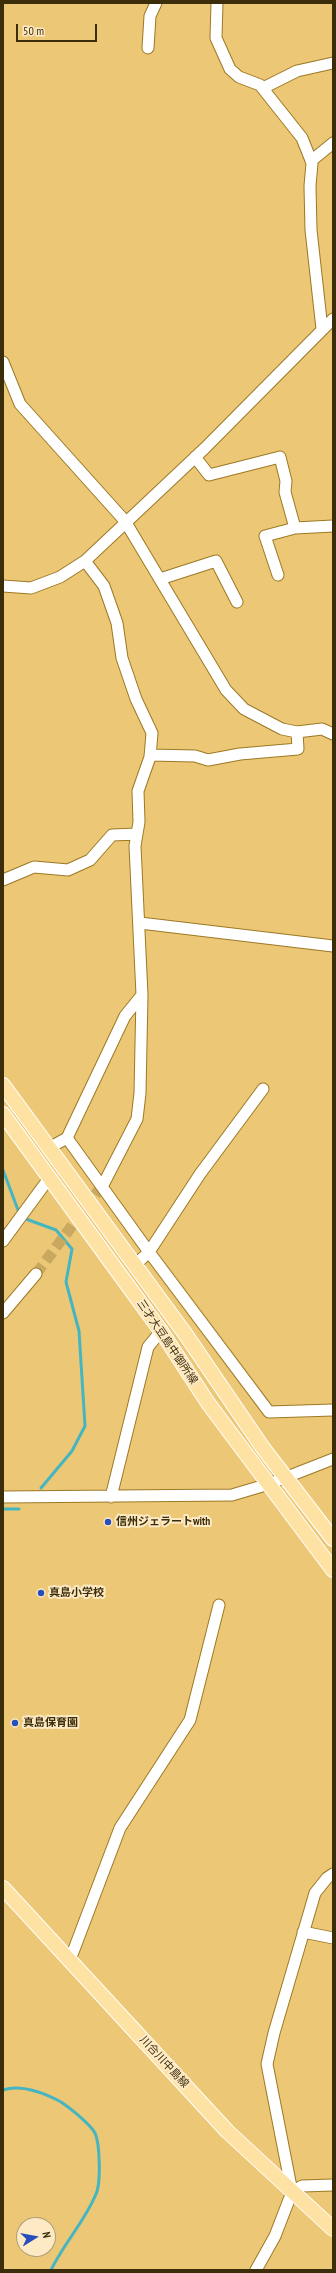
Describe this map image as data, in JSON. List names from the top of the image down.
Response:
{
  "streets": {
    "main road": ["三才大豆島中御所線", "川合川中島線"]
  },
  "places": ["信州ジェラートwith", "真島小学校", "真島保育園"],
  "scale_bar": "50 m",
  "north": "right"
}
